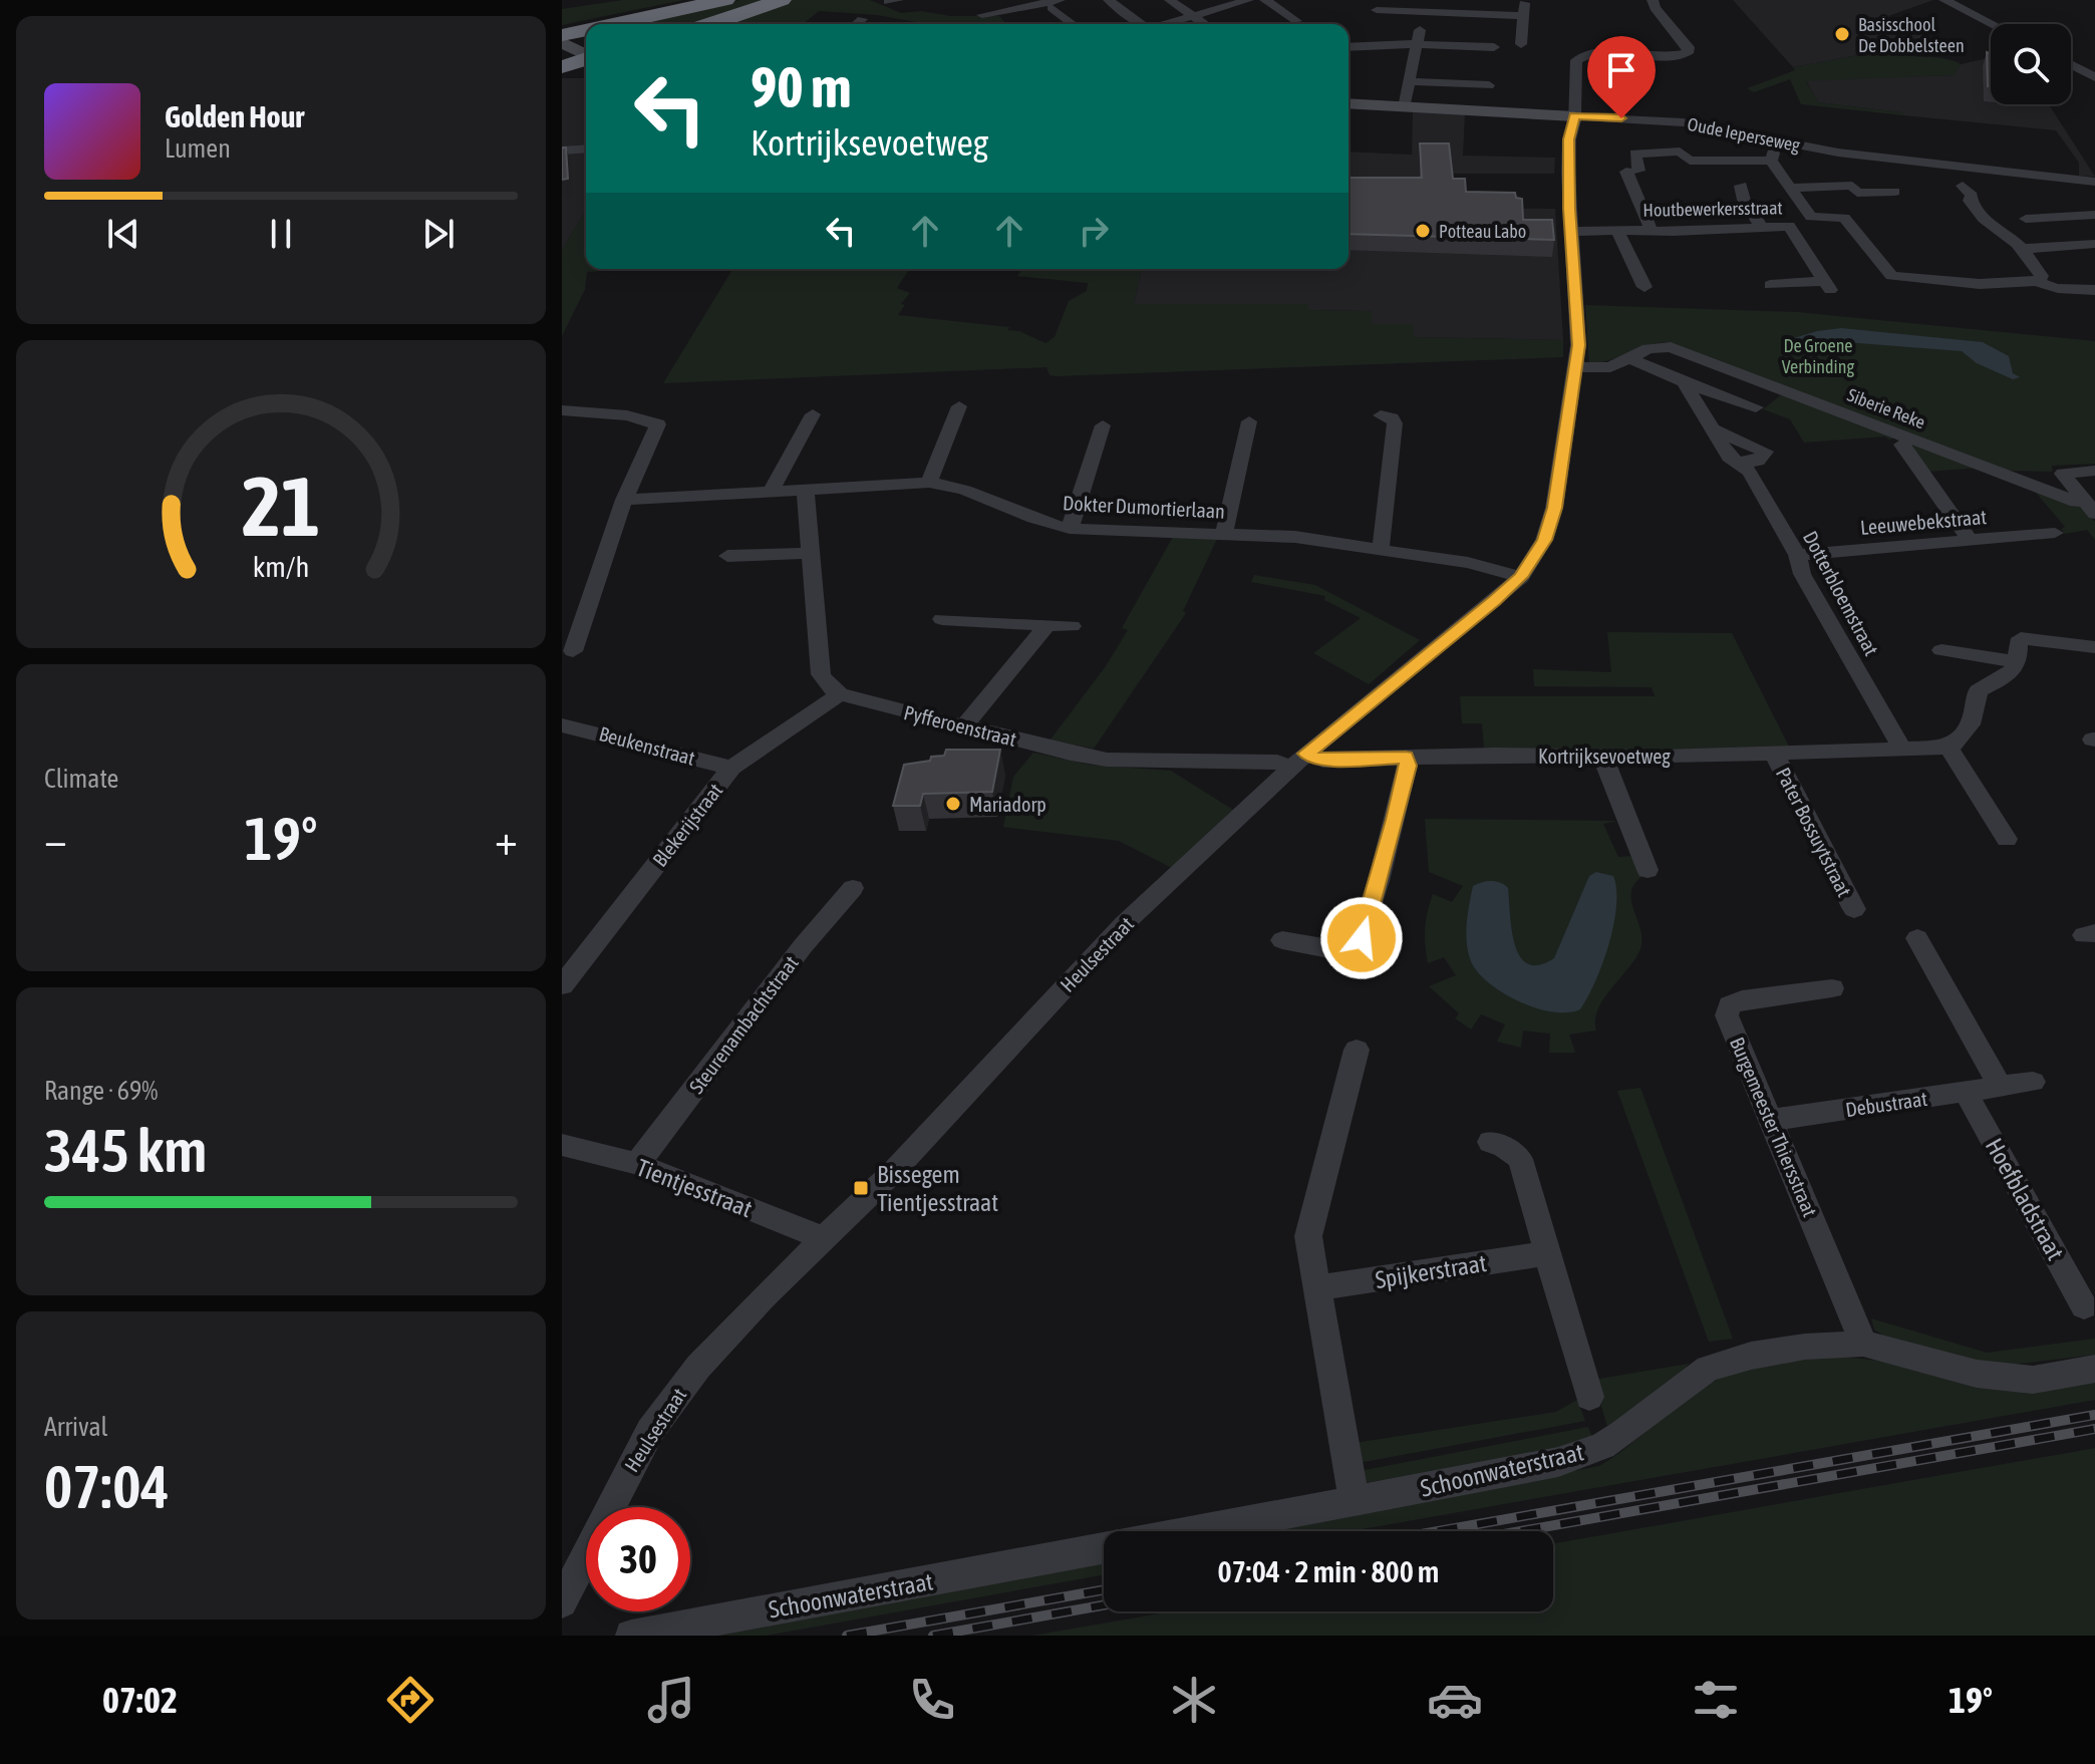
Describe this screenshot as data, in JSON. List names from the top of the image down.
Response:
{
  "streets": {
    "street": [
      "Oude Ieperseweg",
      "Houtbewerkersstraat",
      "Siberie Reke",
      "Dokter Dumortierlaan",
      "Leeuwebekstraat",
      "Dotterbloemstraat",
      "Pyfferoenstraat",
      "Beukenstraat",
      "Kortrijksevoetweg",
      "Blekerijstraat",
      "Pater Bossuytstraat",
      "Heulsestraat",
      "Steurenambachtstraat",
      "Debustraat",
      "Burgemeester Thiersstraat",
      "Tientjesstraat",
      "Hoefbladstraat",
      "Spijkerstraat",
      "Schoonwaterstraat"
    ]
  },
  "crossings": [
    ["Oude Ieperseweg", "Heulsestraat"],
    ["Houtbewerkersstraat", "Heulsestraat"],
    ["Dokter Dumortierlaan", "Heulsestraat"],
    ["Leeuwebekstraat", "Dotterbloemstraat"],
    ["Dotterbloemstraat", "Kortrijksevoetweg"],
    ["Pyfferoenstraat", "Kortrijksevoetweg"],
    ["Pyfferoenstraat", "Blekerijstraat"],
    ["Pyfferoenstraat", "Heulsestraat"],
    ["Beukenstraat", "Blekerijstraat"],
    ["Kortrijksevoetweg", "Pater Bossuytstraat"],
    ["Kortrijksevoetweg", "Heulsestraat"],
    ["Heulsestraat", "Tientjesstraat"],
    ["Steurenambachtstraat", "Tientjesstraat"],
    ["Debustraat", "Burgemeester Thiersstraat"],
    ["Debustraat", "Hoefbladstraat"],
    ["Burgemeester Thiersstraat", "Schoonwaterstraat"]
  ],
  "parks": ["De Groene Verbinding"],
  "places": {
    "other": ["Basisschool De Dobbelsteen", "Potteau Labo", "Mariadorp"],
    "transit": ["Bissegem Tientjesstraat"]
  },
  "page": {
    "turn": ["90 m", "Kortrijksevoetweg"],
    "song": ["Golden Hour", "Lumen"],
    "tile": [
      "Climate",
      ["Range · 69%", "345 km"],
      ["Arrival", "07:04"]
    ],
    "heat": ["−", "19°", "+"],
    "limit": "30",
    "trip": "07:04 · 2 min · 800 m",
    "tabs": ["07:02", "19°"],
    "gauge": ["21", "km/h"]
  }
}
